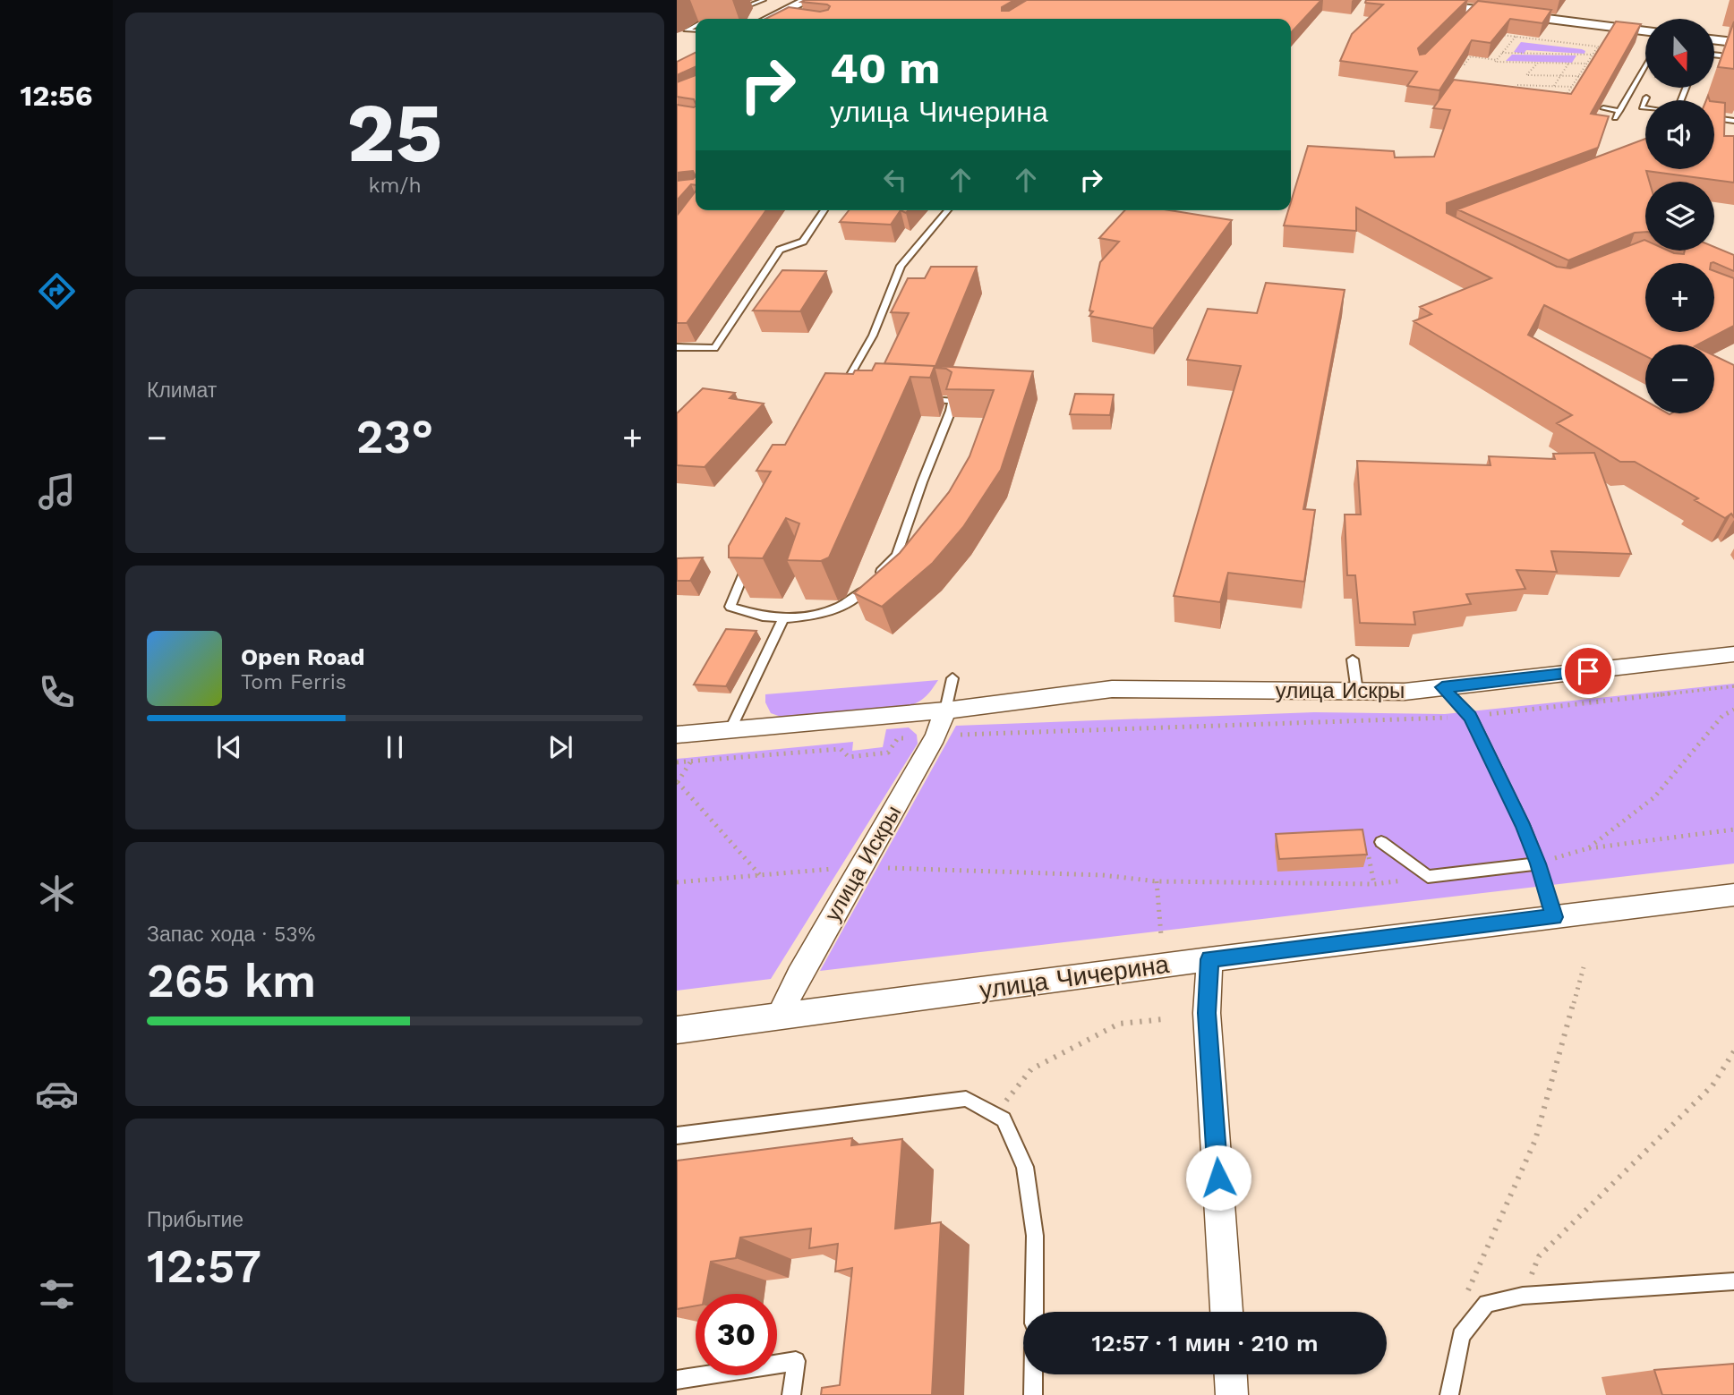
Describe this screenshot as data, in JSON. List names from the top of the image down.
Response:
{
  "streets": {
    "street": ["улица Искры", "улица Чичерина"]
  },
  "crossings": [
    ["улица Искры", "улица Чичерина"]
  ],
  "north": "bottom",
  "page": {
    "tabs": "12:56",
    "tile": [
      ["25", "km/h"],
      "Климат",
      ["Запас хода · 53%", "265 km"],
      ["Прибытие", "12:57"]
    ],
    "map_buttons": ["+", "−"],
    "turn": ["40 m", "улица Чичерина"],
    "heat": ["−", "23°", "+"],
    "song": ["Open Road", "Tom Ferris"],
    "limit": "30",
    "trip": "12:57 · 1 мин · 210 m"
  }
}
